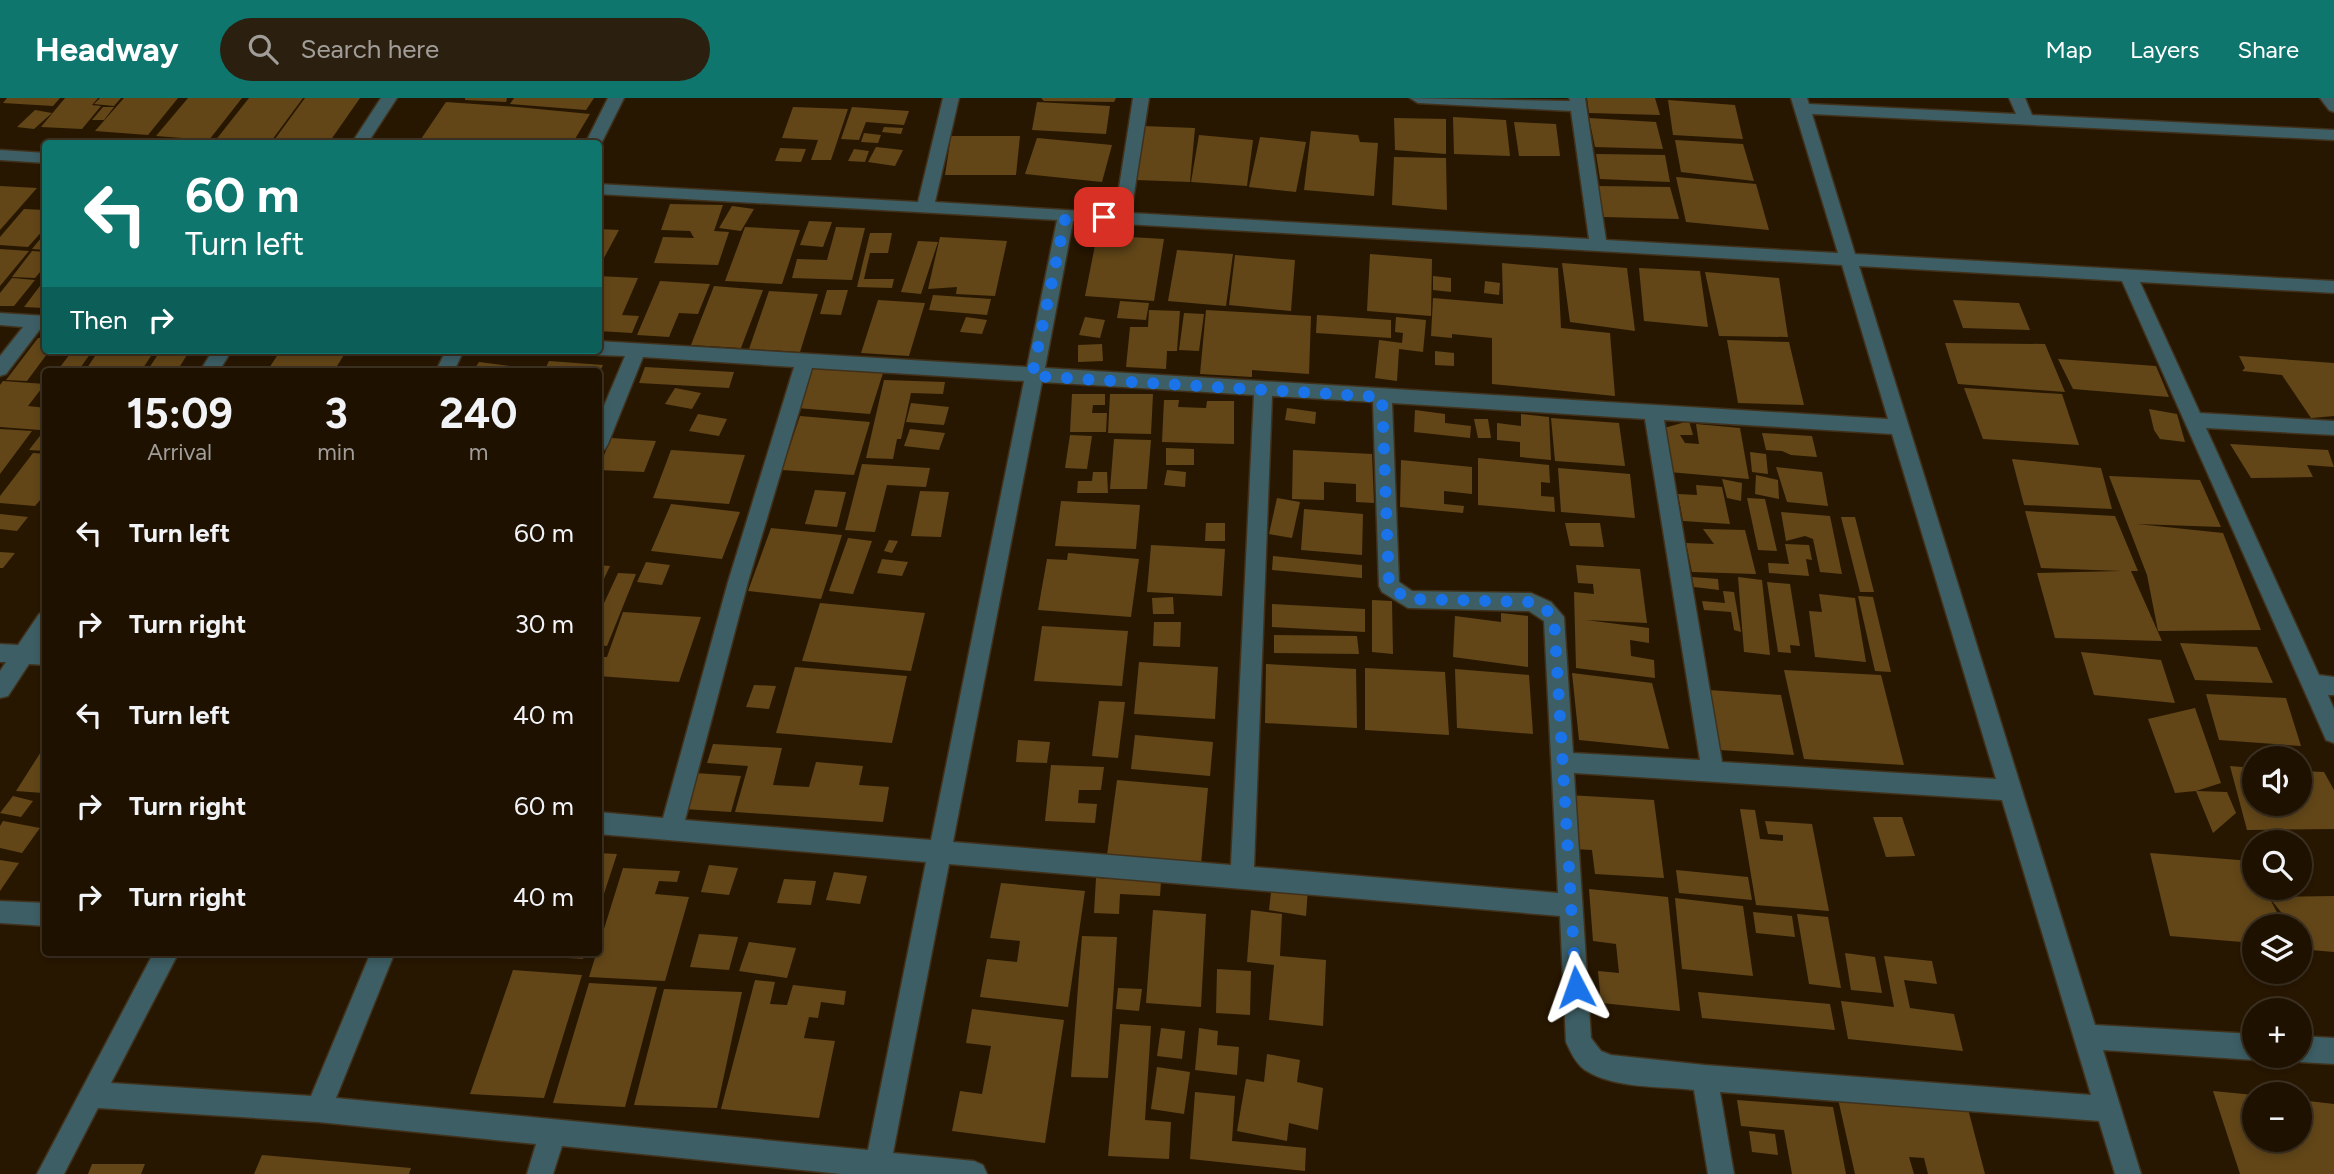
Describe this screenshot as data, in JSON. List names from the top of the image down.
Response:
{
  "page": {
    "header": "Headway",
    "search": "Search here",
    "nav": ["Map", "Layers", "Share"],
    "turn": ["60 m", "Turn left"],
    "then": "Then",
    "eta": [
      "15:09",
      "Arrival",
      "3",
      "min",
      "240",
      "m"
    ],
    "list": [
      {
        "name": "Turn left",
        "value": "60 m"
      },
      {
        "name": "Turn right",
        "value": "30 m"
      },
      {
        "name": "Turn left",
        "value": "40 m"
      },
      {
        "name": "Turn right",
        "value": "60 m"
      },
      {
        "name": "Turn right",
        "value": "40 m"
      }
    ],
    "map_buttons": ["+", "−"]
  }
}
